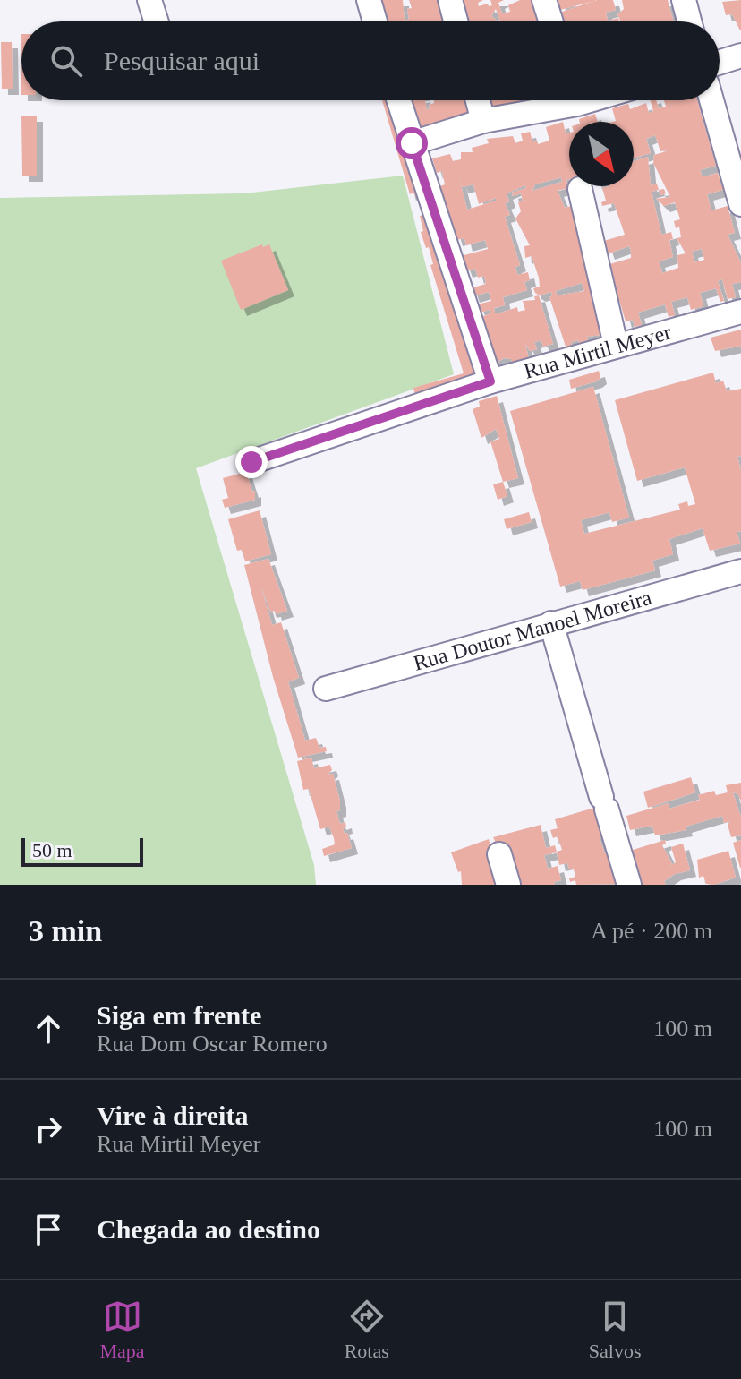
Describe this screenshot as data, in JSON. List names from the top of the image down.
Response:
{
  "streets": {
    "street": ["Rua Mirtil Meyer", "Rua Doutor Manoel Moreira"]
  },
  "scale_bar": "50 m",
  "north": "bottom right",
  "page": {
    "search": "Pesquisar aqui",
    "scale": "50 m",
    "heading": ["3 min", "A pé · 200 m"],
    "list": [
      ["Siga em frente", "Rua Dom Oscar Romero", "100 m"],
      ["Vire à direita", "Rua Mirtil Meyer", "100 m"],
      "Chegada ao destino"
    ],
    "nav": ["Mapa", "Rotas", "Salvos"]
  }
}
